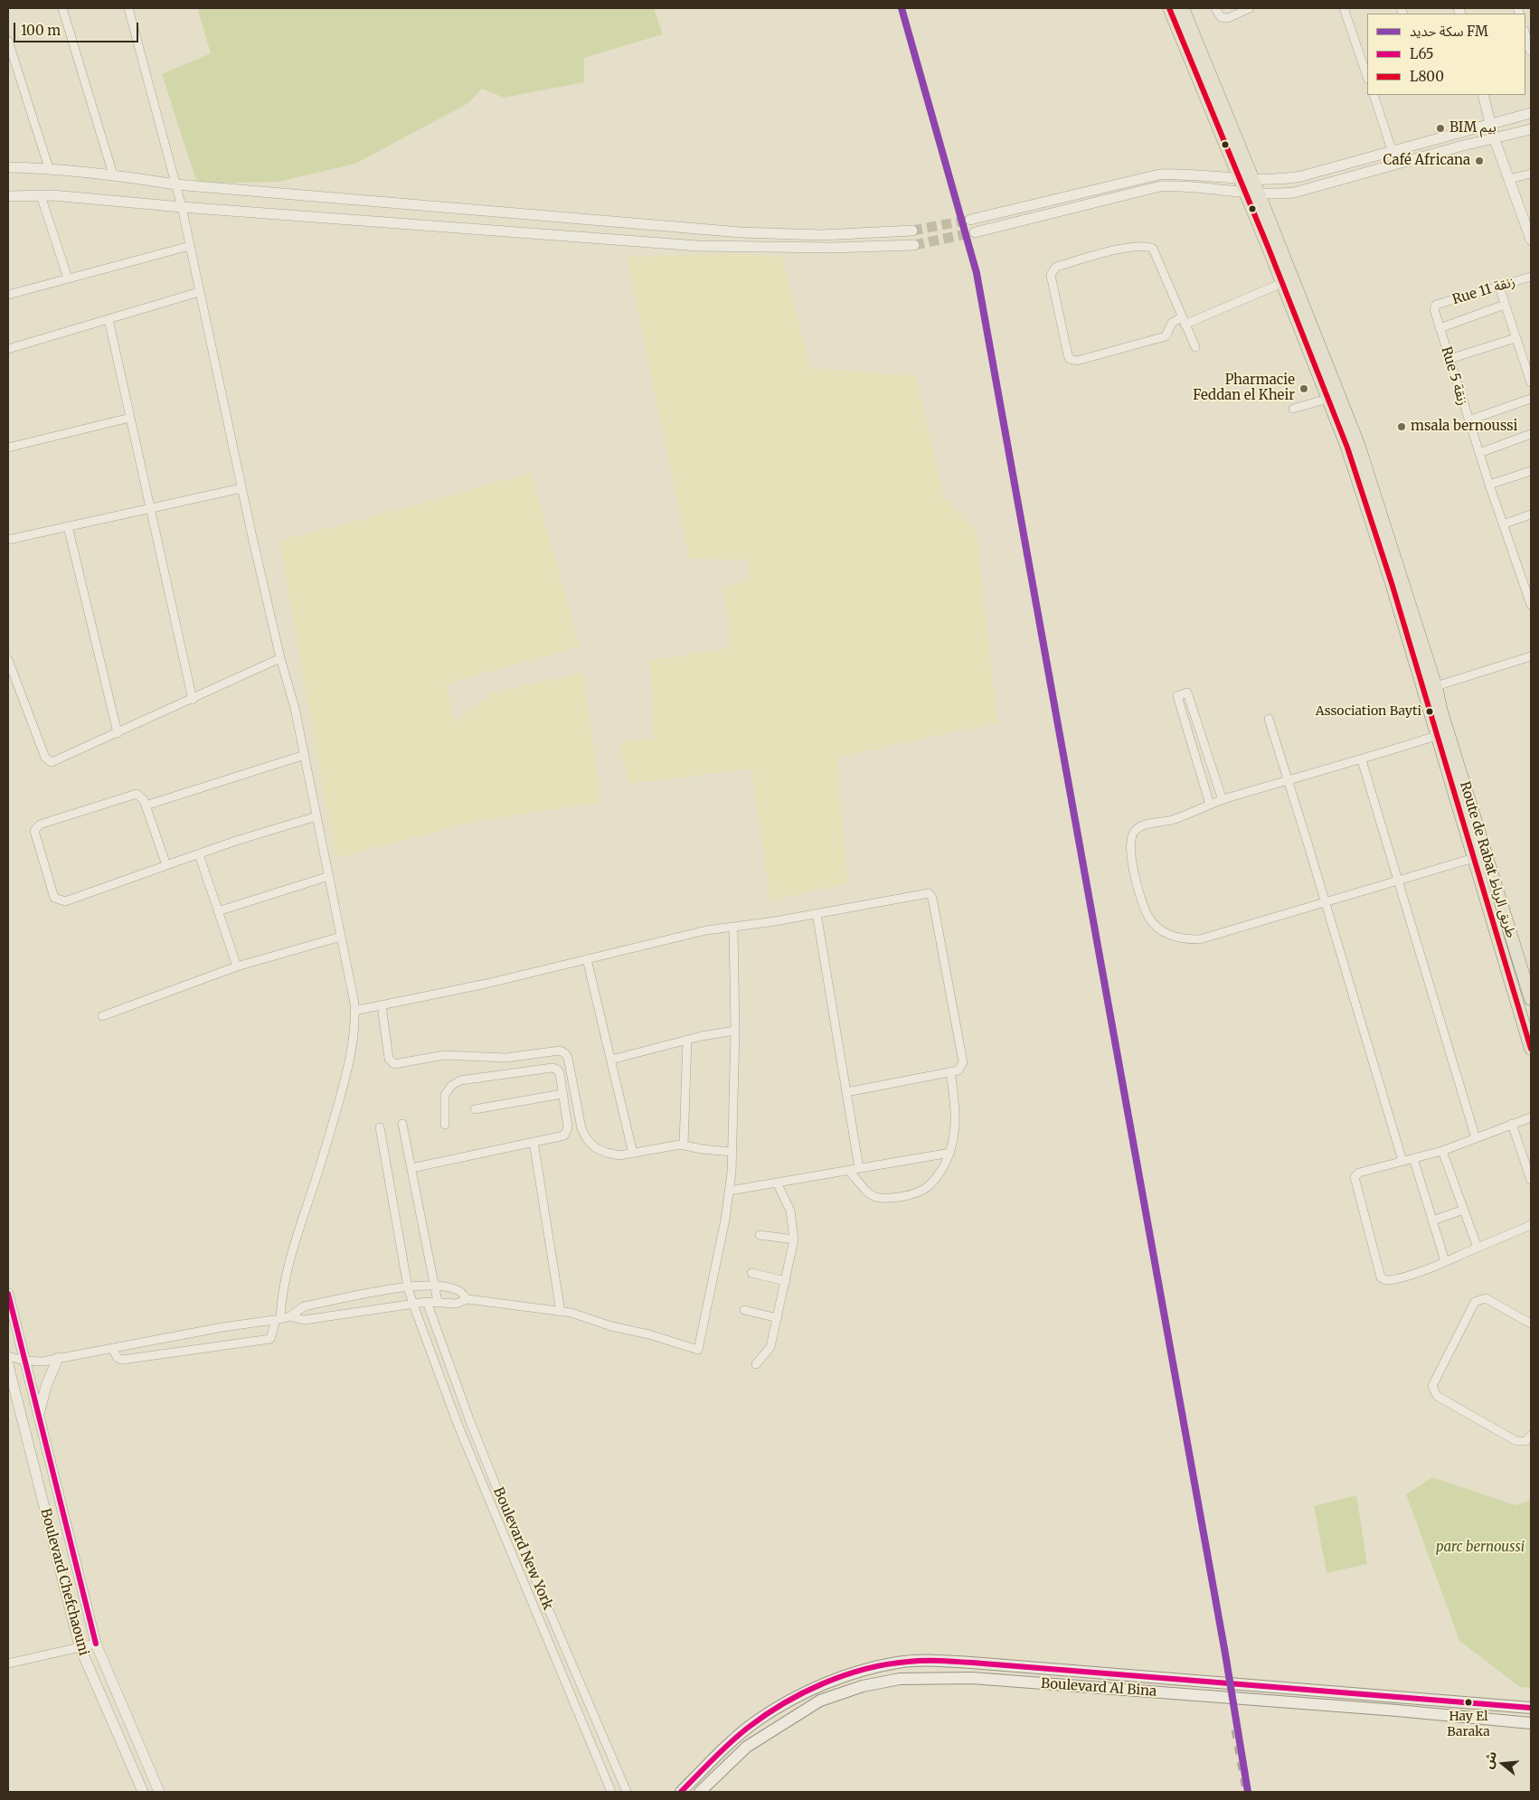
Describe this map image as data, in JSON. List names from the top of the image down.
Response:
{
  "streets": {
    "main road": ["Route de Rabat طريق الرباط", "Boulevard Al Bina"],
    "street": [
      "Rue 11 زنقة",
      "Rue 5 زنقة",
      "Boulevard New York",
      "Boulevard Chefchaouni"
    ]
  },
  "crossings": [
    ["Rue 11 زنقة", "Rue 5 زنقة"]
  ],
  "parks": ["parc bernoussi"],
  "places": [
    "BIM بيم",
    "Café Africana",
    "Pharmacie Feddan el Kheir",
    "msala bernoussi",
    "Association Bayti",
    "Hay El Baraka"
  ],
  "lines": ["rail line FM", "transit line L800", "transit line L65"],
  "legend": ["سكة حديد FM", "L65", "L800"],
  "scale_bar": "100 m",
  "north": "left"
}
